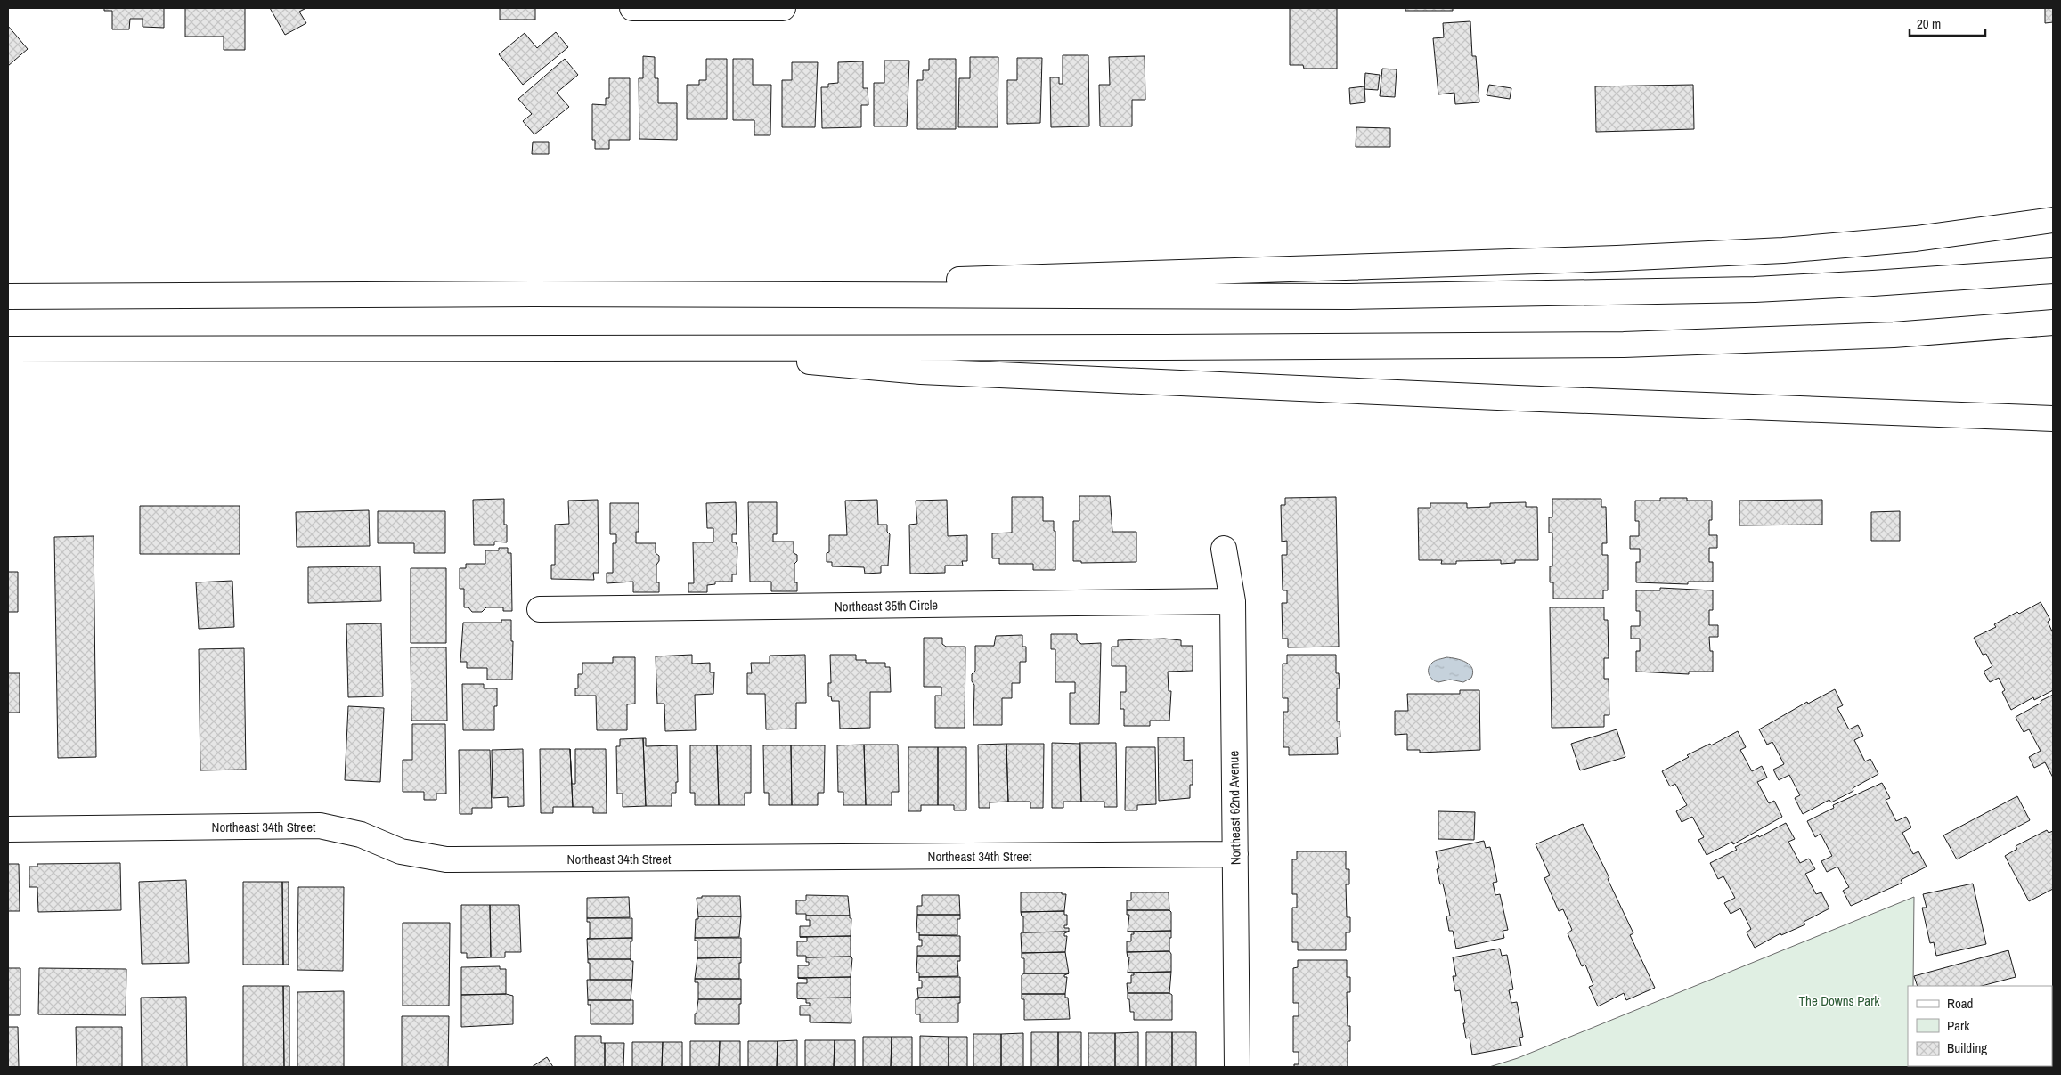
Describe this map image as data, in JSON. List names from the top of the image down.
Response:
{
  "streets": {
    "main road": ["Northeast 35th Circle", "Northeast 62nd Avenue", "Northeast 34th Street"]
  },
  "crossings": [
    ["Northeast 35th Circle", "Northeast 62nd Avenue"],
    ["Northeast 62nd Avenue", "Northeast 34th Street"]
  ],
  "parks": ["The Downs Park"],
  "legend": ["Road", "Park", "Building"],
  "scale_bar": "20 m"
}
